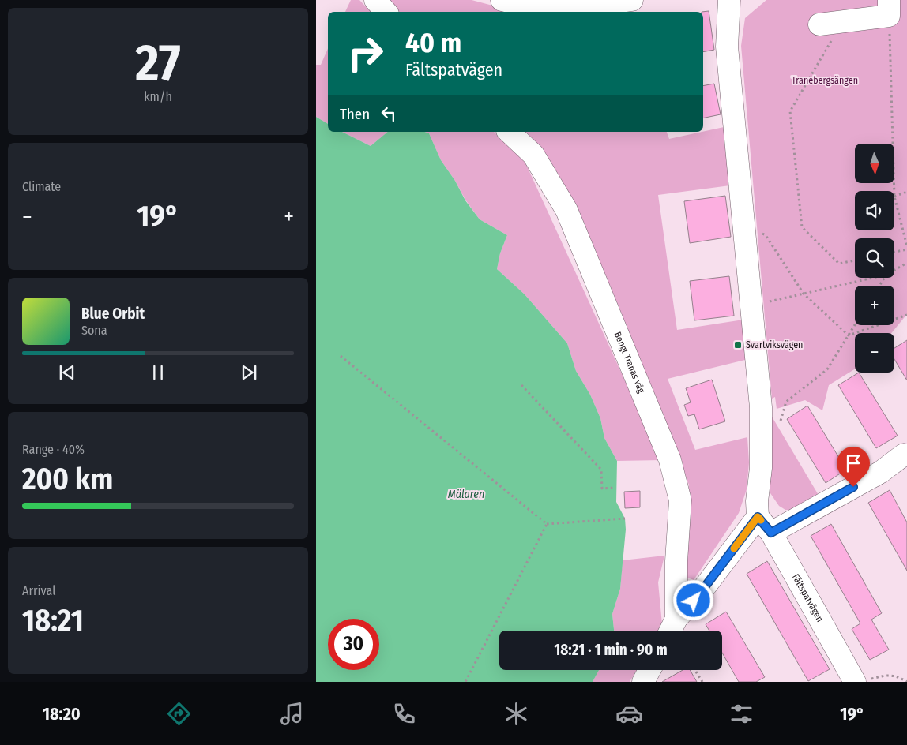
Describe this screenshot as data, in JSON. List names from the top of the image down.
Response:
{
  "streets": {
    "street": ["Bengt Tranas väg", "Fältspatvägen"]
  },
  "water": ["Mälaren"],
  "parks": ["Tranebergsängen"],
  "places": {
    "transit": ["Svartviksvägen"]
  },
  "north": "bottom",
  "page": {
    "tile": [
      ["27", "km/h"],
      "Climate",
      ["Range · 40%", "200 km"],
      ["Arrival", "18:21"]
    ],
    "turn": ["40 m", "Fältspatvägen"],
    "then": "Then",
    "map_buttons": ["+", "−"],
    "heat": ["−", "19°", "+"],
    "song": ["Blue Orbit", "Sona"],
    "limit": "30",
    "trip": "18:21 · 1 min · 90 m",
    "tabs": ["18:20", "19°"]
  }
}
